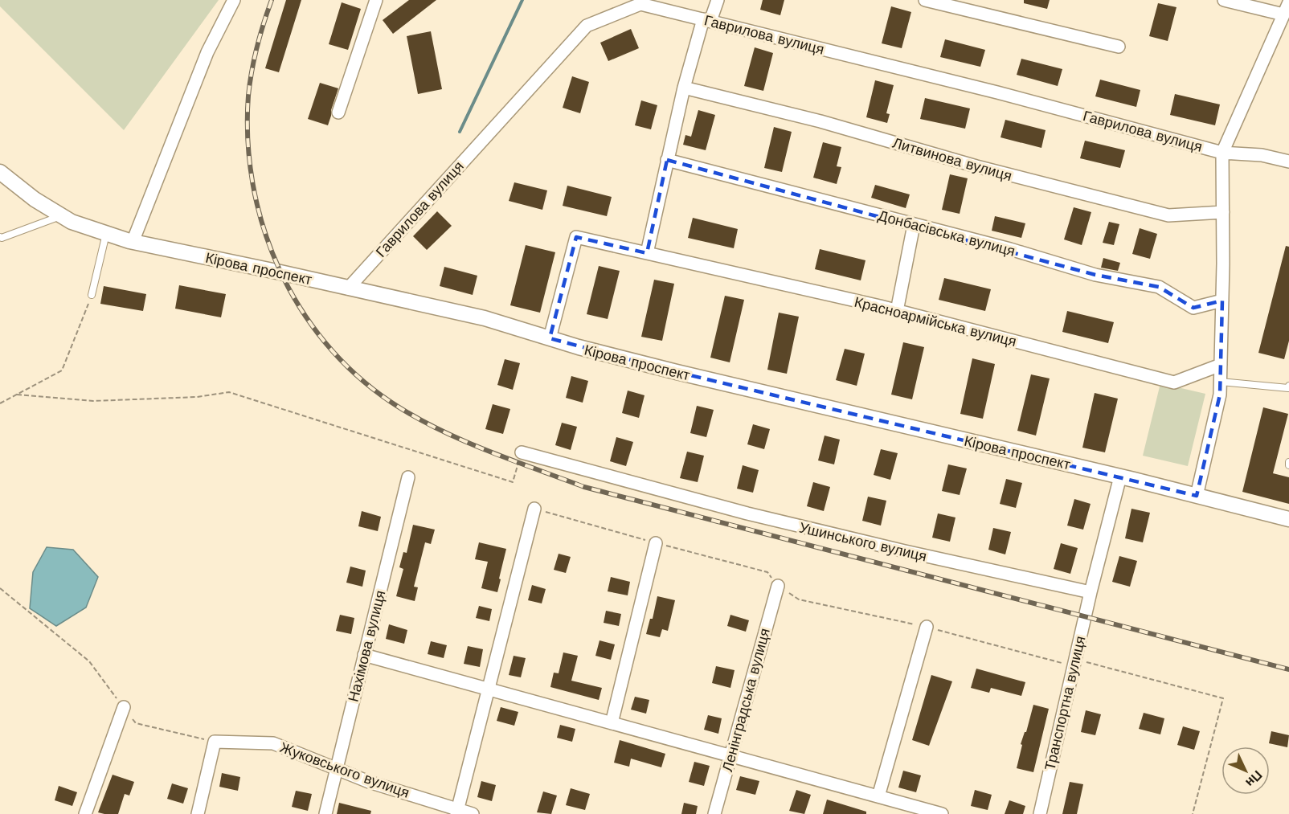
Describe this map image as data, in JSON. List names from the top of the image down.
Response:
{
  "streets": {
    "street": [
      "Гаврилова вулиця",
      "Литвинова вулиця",
      "Донбасівська вулиця",
      "Кірова проспект",
      "Красноармійська вулиця",
      "Ушинського вулиця",
      "Нахімова вулиця",
      "Ленінградська вулиця",
      "Транспортна вулиця",
      "Жуковського вулиця"
    ]
  },
  "crossings": [
    ["Гаврилова вулиця", "Кірова проспект"],
    ["Кірова проспект", "Красноармійська вулиця"],
    ["Ушинського вулиця", "Транспортна вулиця"],
    ["Нахімова вулиця", "Жуковського вулиця"]
  ],
  "north": "bottom right"
}
